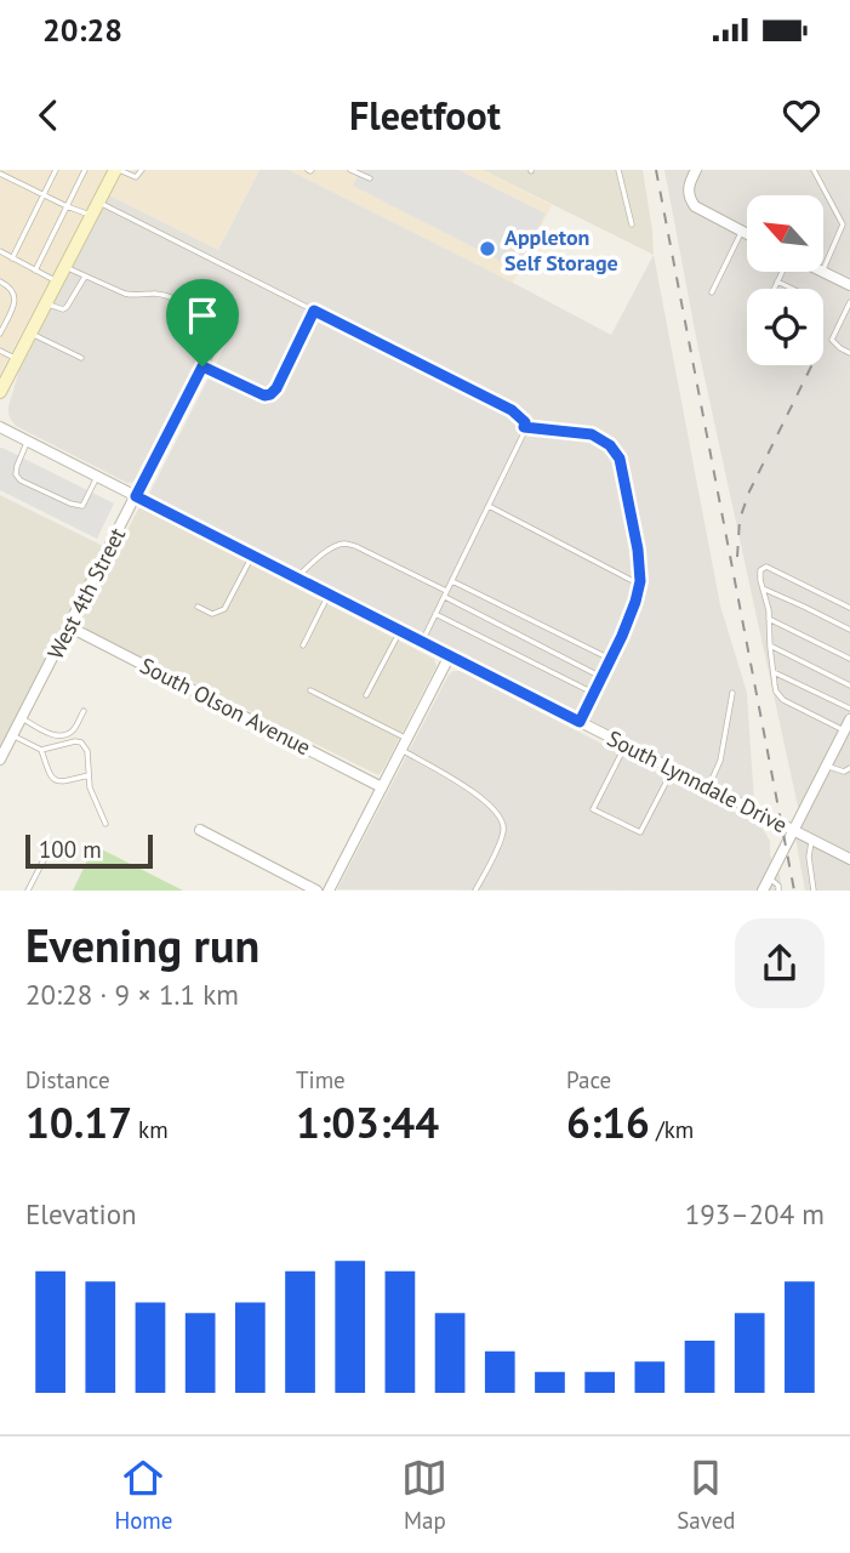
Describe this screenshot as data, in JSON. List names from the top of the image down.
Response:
{
  "streets": {
    "street": ["West 4th Street", "South Olson Avenue", "South Lynndale Drive"]
  },
  "crossings": [
    ["West 4th Street", "South Olson Avenue"],
    ["West 4th Street", "South Lynndale Drive"]
  ],
  "places": ["Appleton Self Storage"],
  "scale_bar": "100 m",
  "north": "top left",
  "page": {
    "status": "20:28",
    "header": "Fleetfoot",
    "scale": "100 m",
    "heading": ["Evening run", "20:28 · 9 × 1.1 km"],
    "stats": [
      ["Distance", "10.17 km"],
      ["Time", "1:03:44"],
      ["Pace", "6:16 /km"]
    ],
    "chart": ["Elevation", "193–204 m"],
    "tabs": ["Home", "Map", "Saved"]
  }
}
